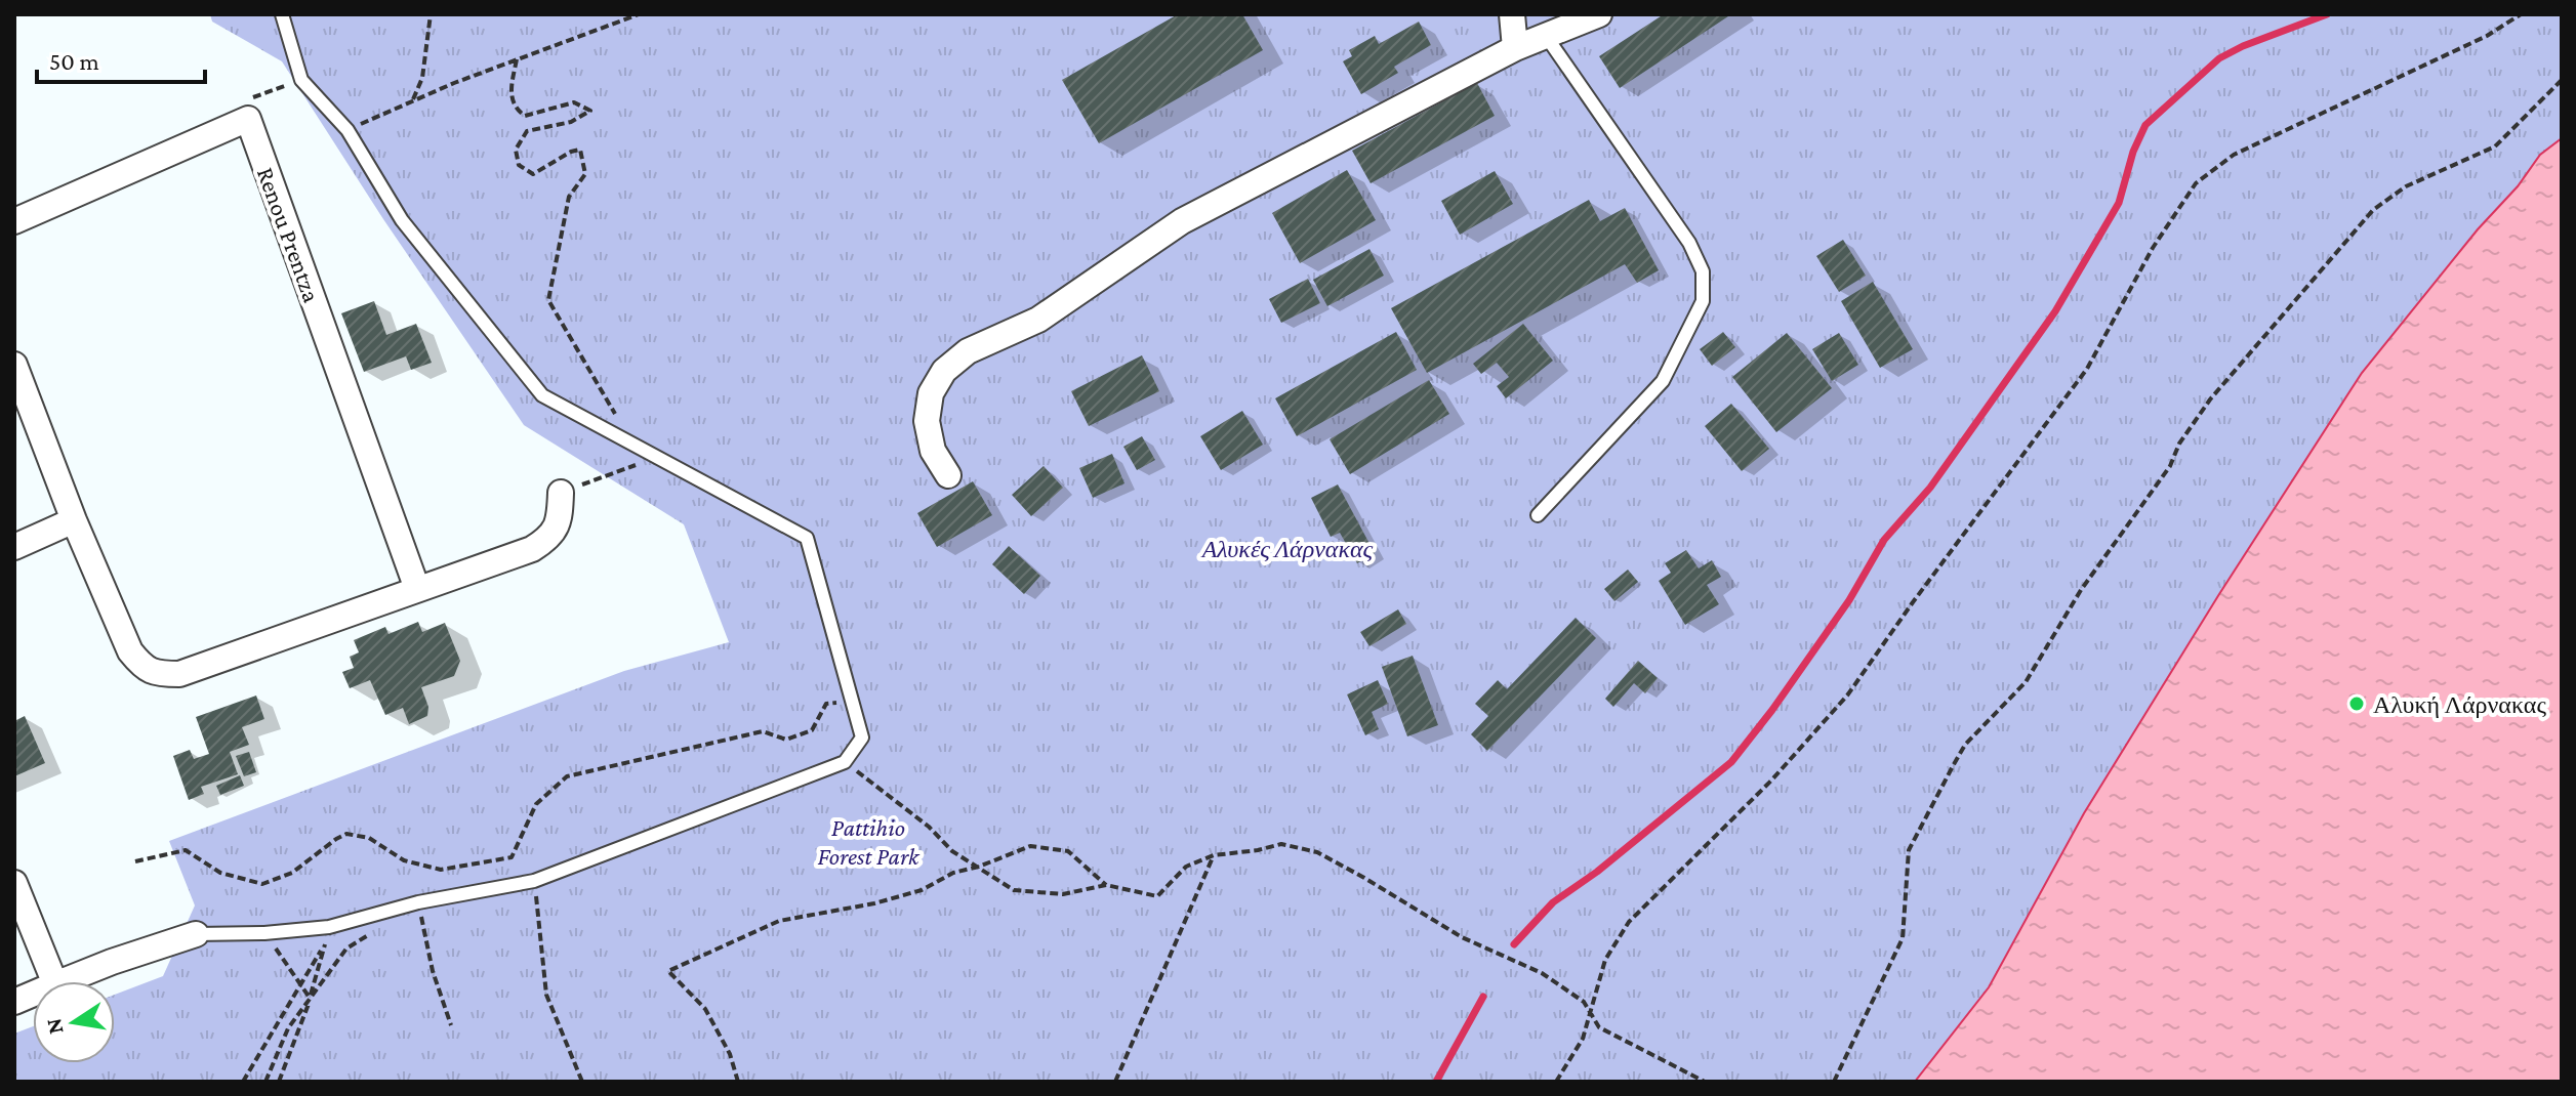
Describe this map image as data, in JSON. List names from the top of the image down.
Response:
{
  "streets": {
    "street": ["Renou Prentza"]
  },
  "parks": ["Αλυκές Λάρνακας", "Pattihio Forest Park"],
  "places": ["Αλυκή Λάρνακας"],
  "scale_bar": "50 m",
  "north": "left"
}
